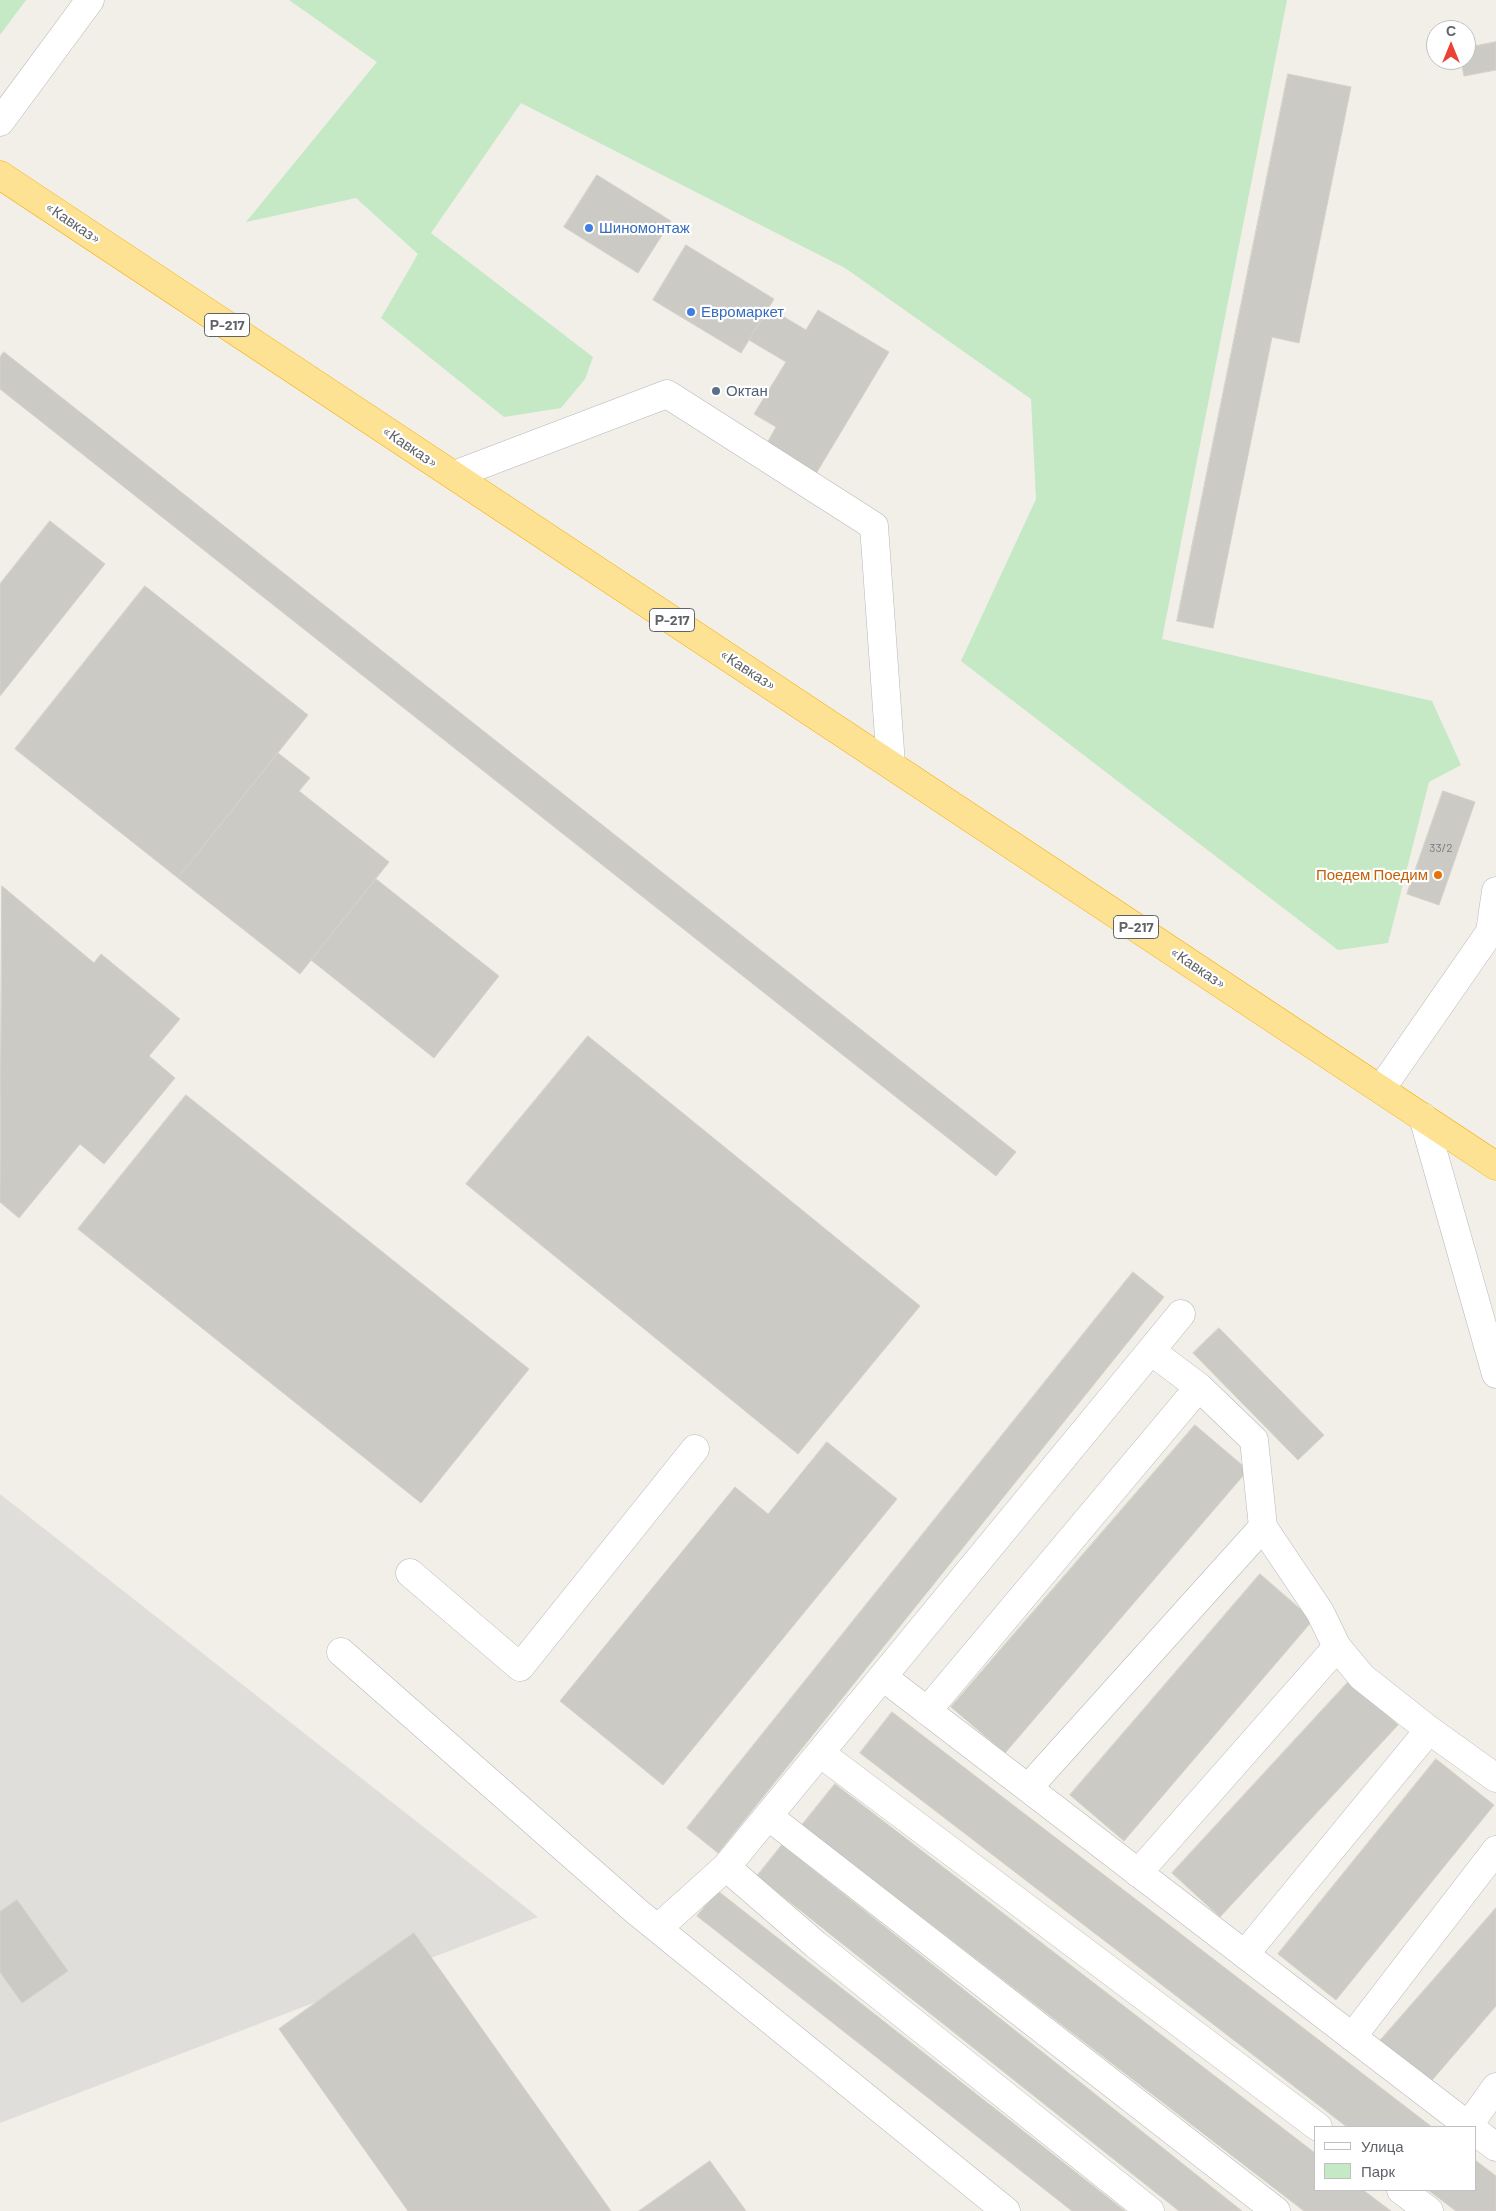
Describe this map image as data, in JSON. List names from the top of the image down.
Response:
{
  "streets": {
    "highway": ["«Кавказ»", "Р-217"]
  },
  "places": [
    "Шиномонтаж",
    "Евромаркет",
    "Октан",
    "Поедем Поедим"
  ],
  "house_numbers": ["33/2"],
  "legend": ["Улица", "Парк"],
  "north": "top"
}
